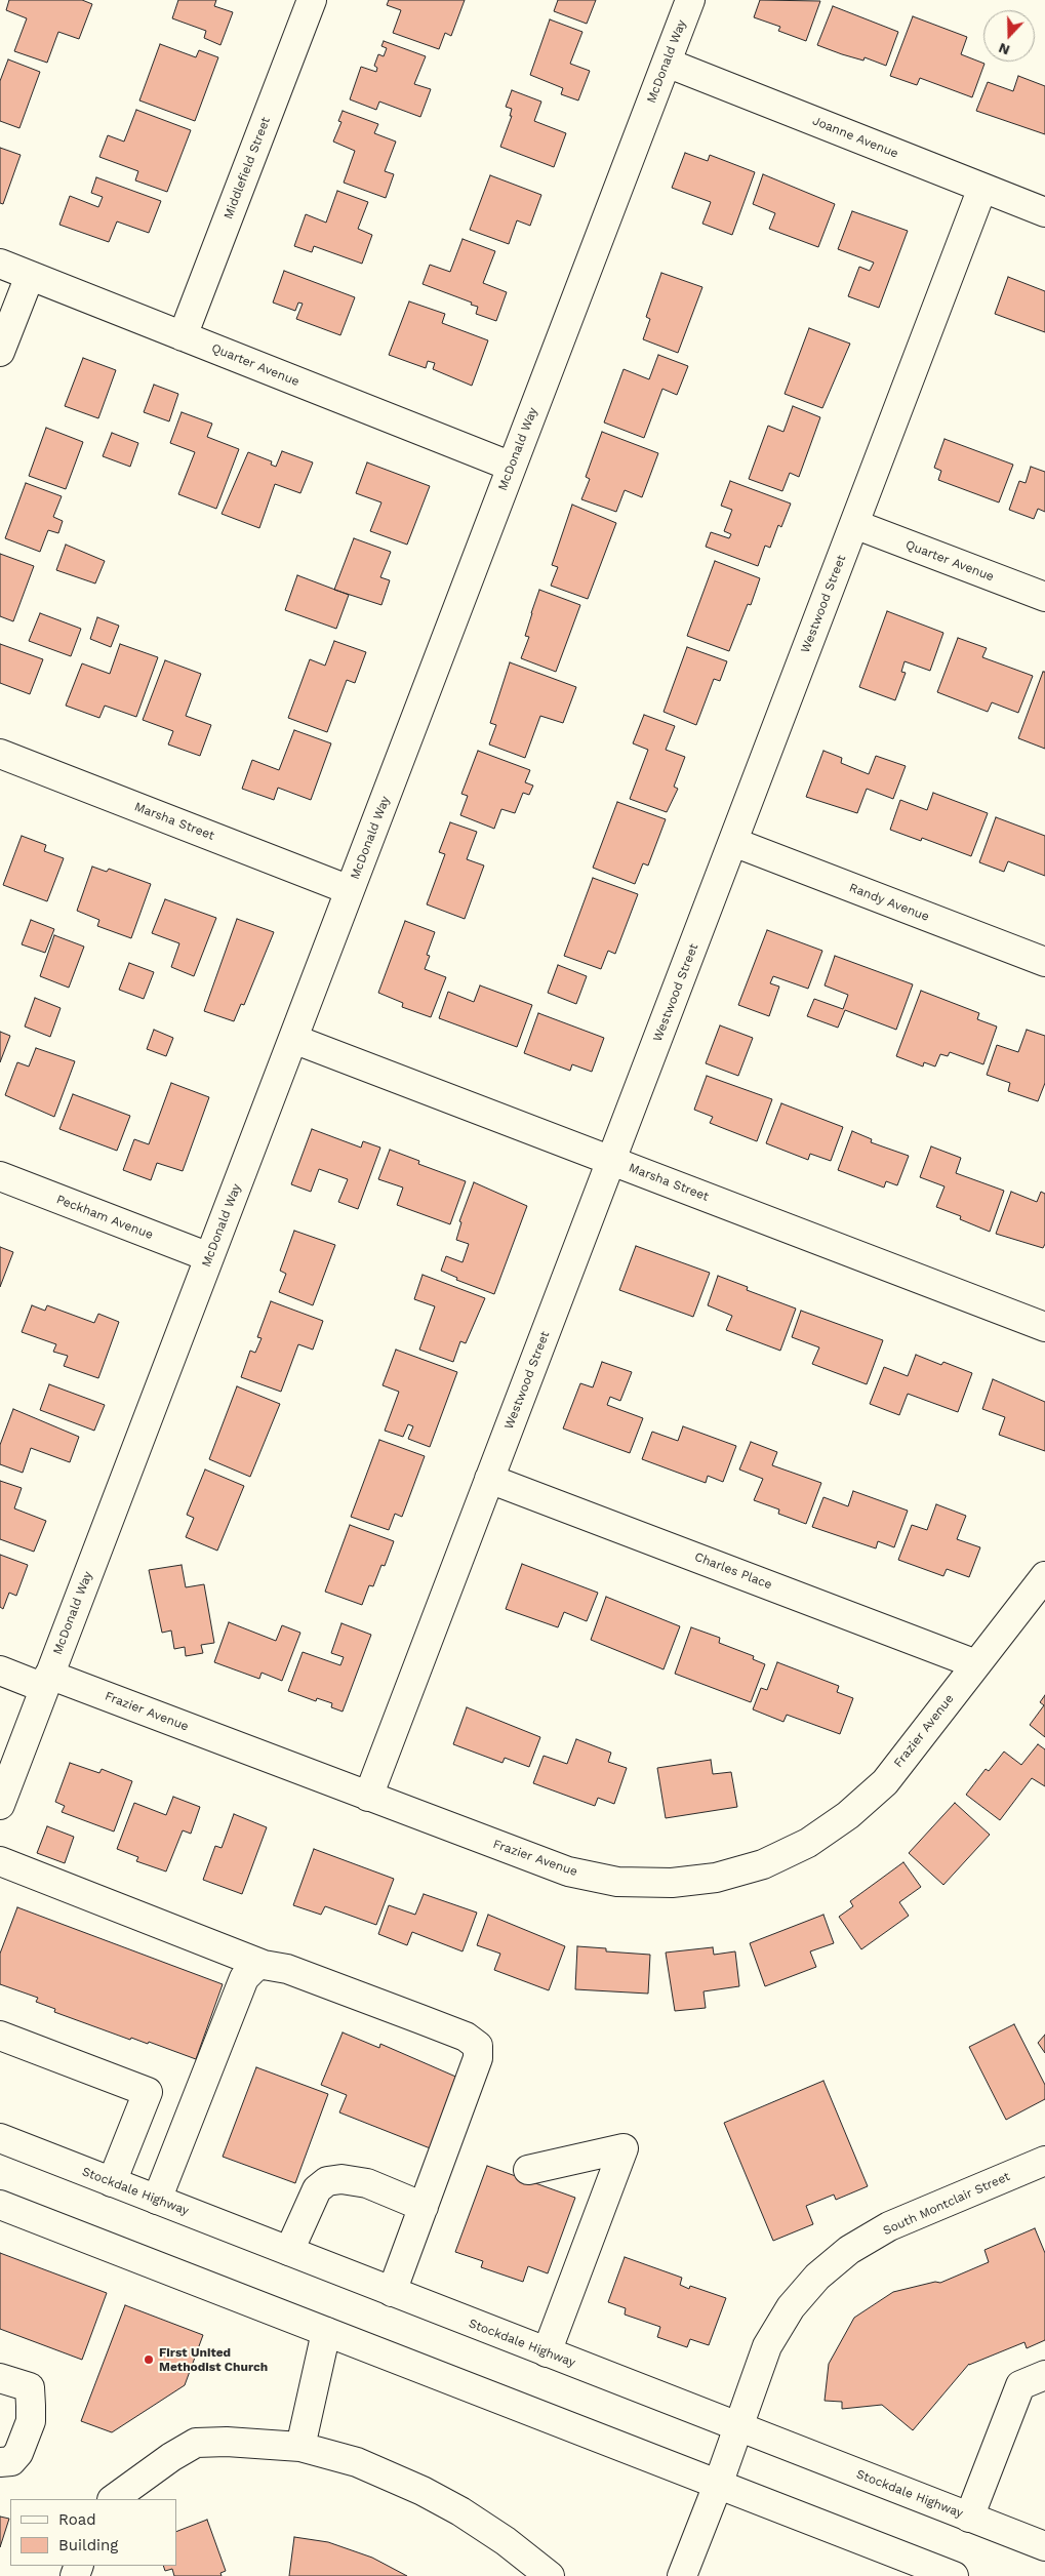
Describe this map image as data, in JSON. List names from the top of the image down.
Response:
{
  "streets": {
    "street": [
      "McDonald Way",
      "Joanne Avenue",
      "Middlefield Street",
      "Quarter Avenue",
      "Westwood Street",
      "Marsha Street",
      "Randy Avenue",
      "Peckham Avenue",
      "Charles Place",
      "Frazier Avenue",
      "Stockdale Highway",
      "South Montclair Street"
    ]
  },
  "crossings": [
    ["McDonald Way", "Joanne Avenue"],
    ["McDonald Way", "Quarter Avenue"],
    ["McDonald Way", "Marsha Street"],
    ["McDonald Way", "Peckham Avenue"],
    ["McDonald Way", "Frazier Avenue"],
    ["Joanne Avenue", "Westwood Street"],
    ["Middlefield Street", "Quarter Avenue"],
    ["Quarter Avenue", "Westwood Street"],
    ["Westwood Street", "Marsha Street"],
    ["Westwood Street", "Randy Avenue"],
    ["Westwood Street", "Charles Place"],
    ["Westwood Street", "Frazier Avenue"],
    ["Charles Place", "Frazier Avenue"],
    ["Stockdale Highway", "South Montclair Street"]
  ],
  "places": ["First United Methodist Church"],
  "legend": ["Road", "Building"],
  "north": "bottom"
}
